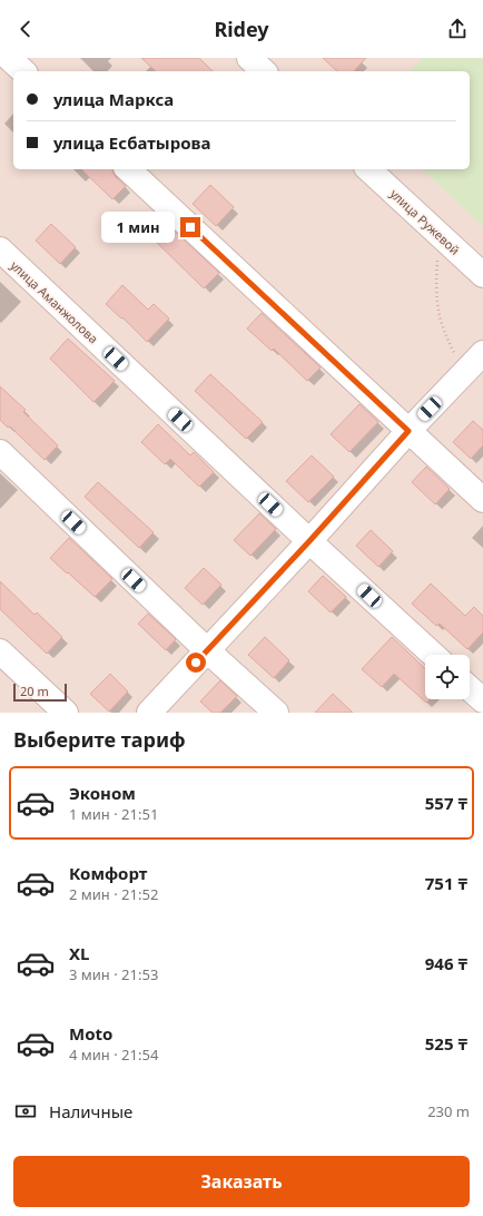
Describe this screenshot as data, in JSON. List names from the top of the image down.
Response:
{
  "streets": {
    "street": ["улица Ружевой", "улица Аманжолова"]
  },
  "scale_bar": "20 m",
  "page": {
    "header": "Ridey",
    "banner": ["улица Маркса", "улица Есбатырова"],
    "bubble": "1 мин",
    "scale": "20 m",
    "heading": "Выберите тариф",
    "list": [
      {
        "name": "Эконом",
        "note": "1 мин · 21:51",
        "value": "557 ₸"
      },
      {
        "name": "Комфорт",
        "note": "2 мин · 21:52",
        "value": "751 ₸"
      },
      {
        "name": "XL",
        "note": "3 мин · 21:53",
        "value": "946 ₸"
      },
      {
        "name": "Moto",
        "note": "4 мин · 21:54",
        "value": "525 ₸"
      }
    ],
    "pay": ["Наличные", "230 m"],
    "buttons": "Заказать"
  }
}
